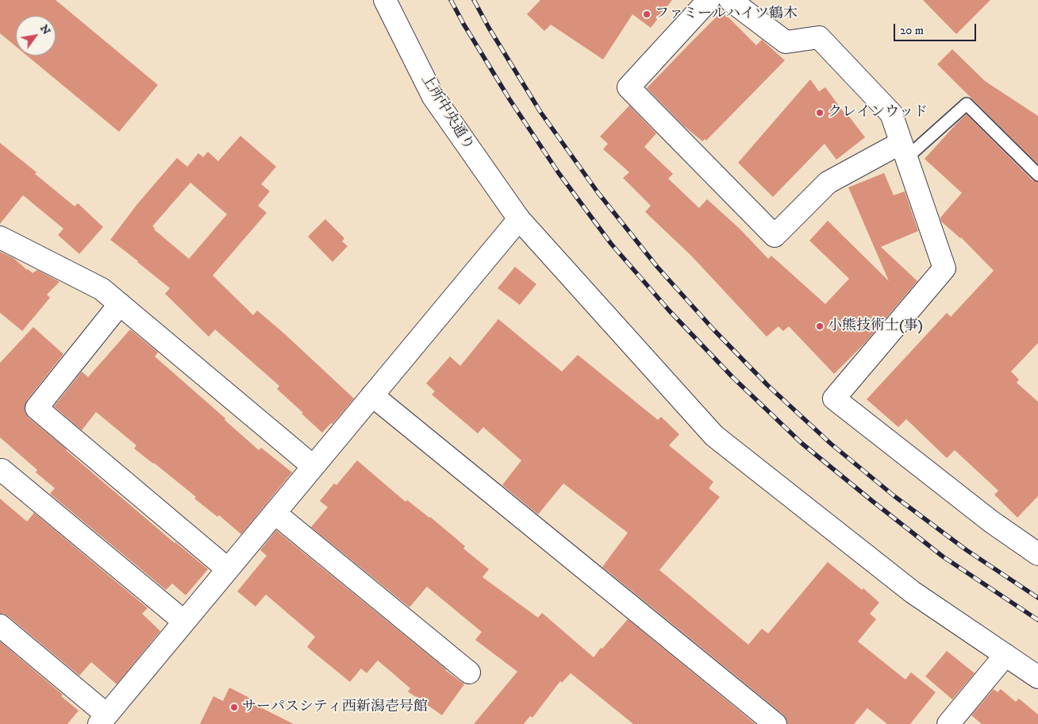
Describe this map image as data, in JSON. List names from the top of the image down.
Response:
{
  "streets": {
    "street": ["上所中央通り"]
  },
  "places": [
    "ファミールハイツ鶴木",
    "クレインウッド",
    "小熊技術士(事)",
    "サーパスシティ西新潟壱号館"
  ],
  "scale_bar": "20 m",
  "north": "top right"
}
